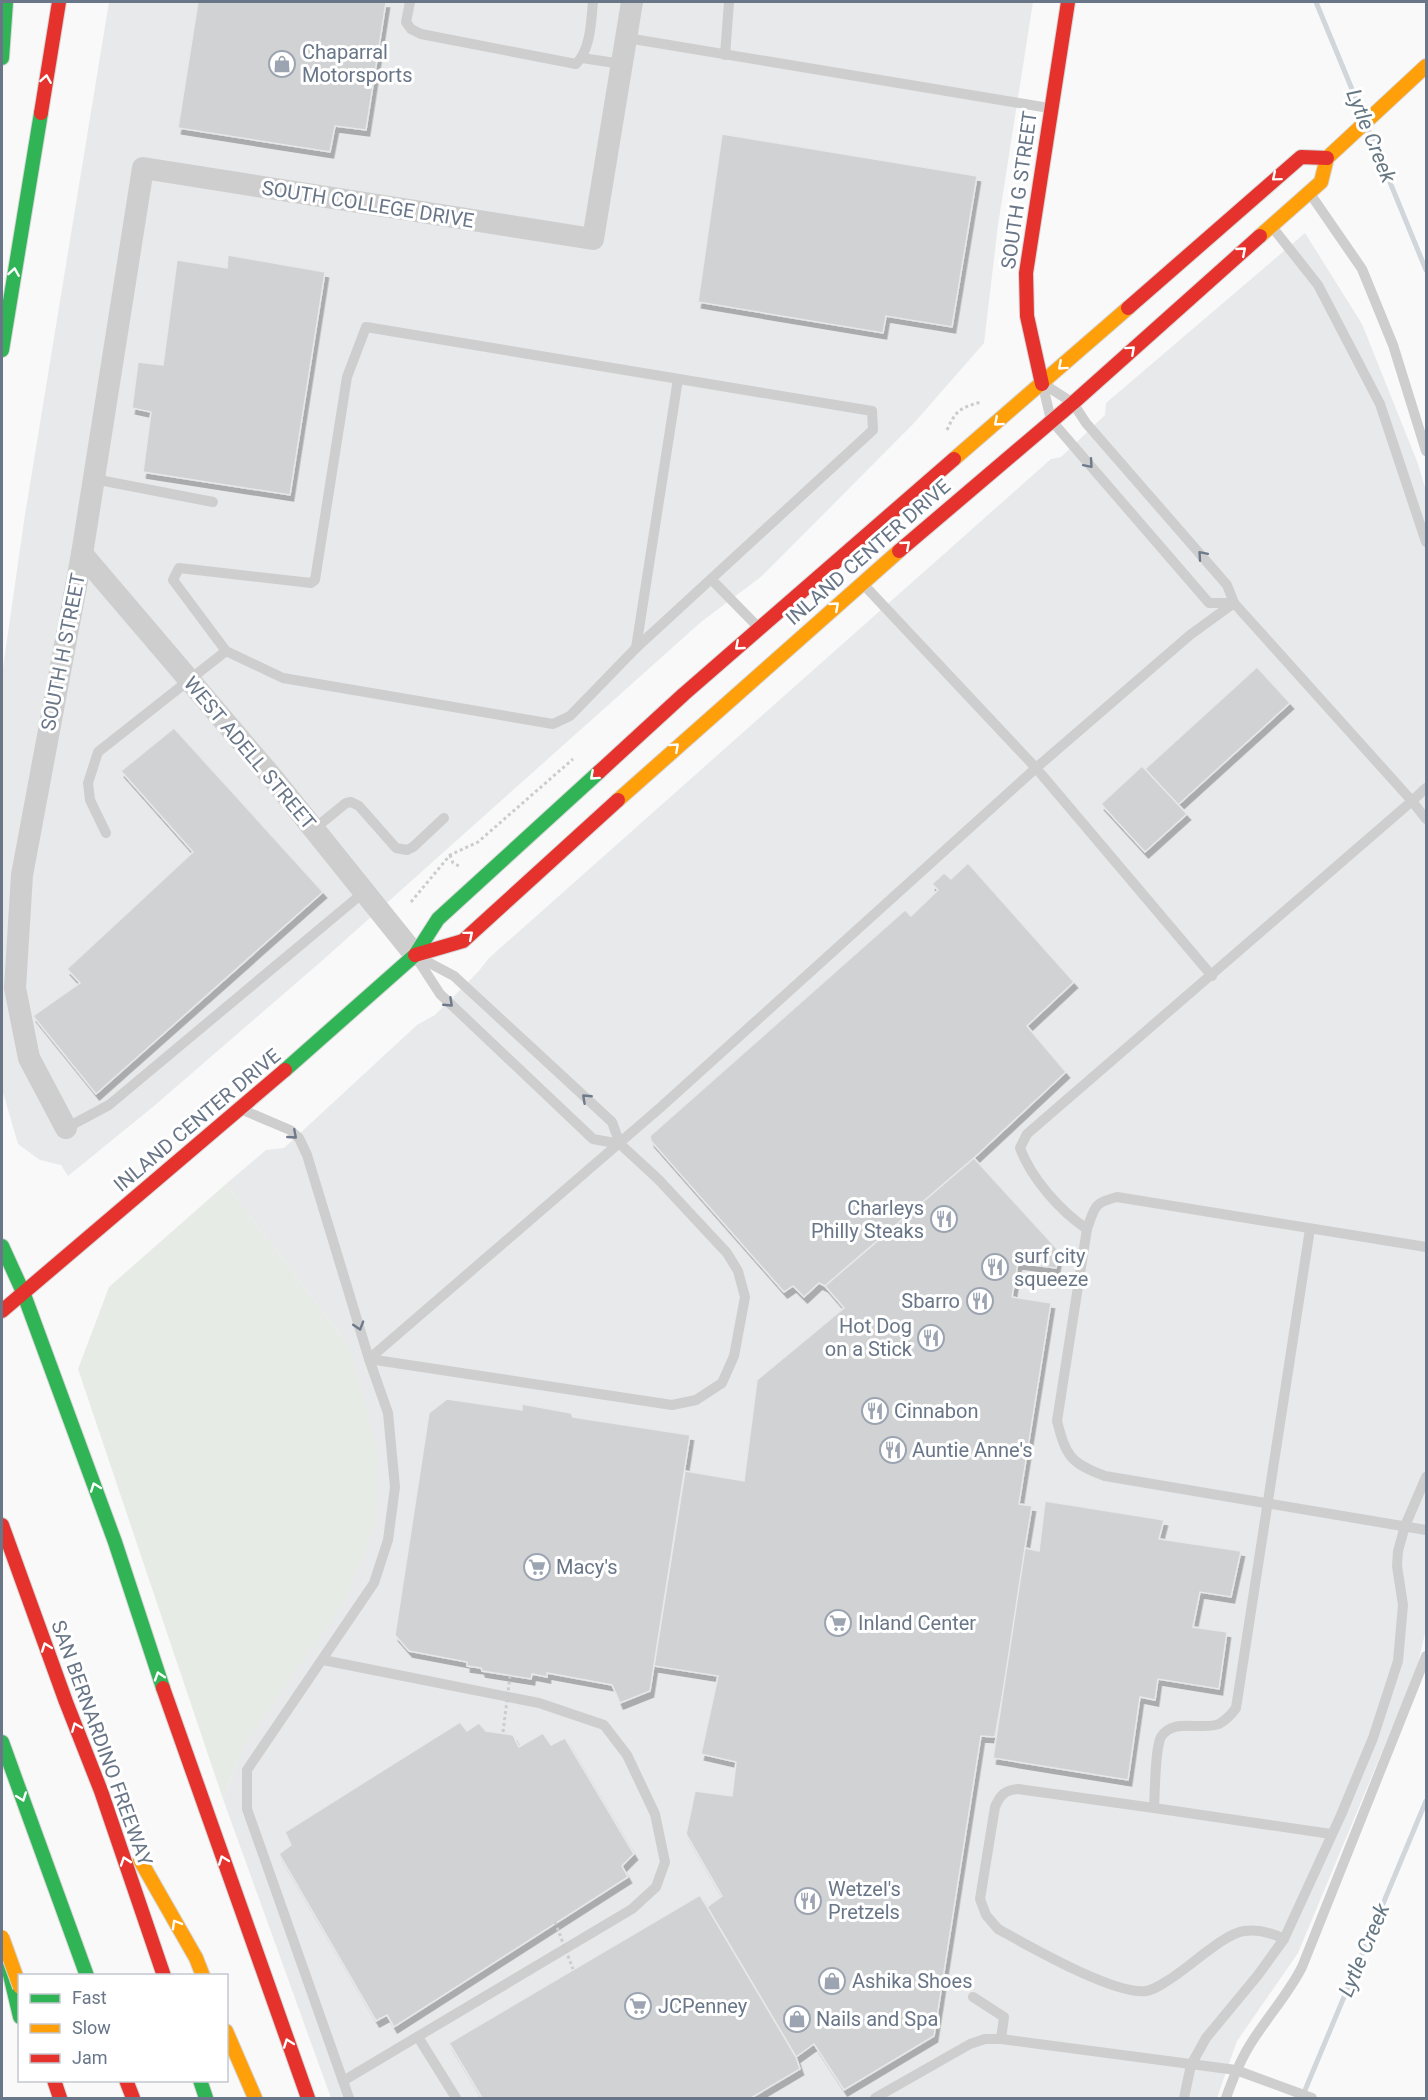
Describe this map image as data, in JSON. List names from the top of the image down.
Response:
{
  "streets": {
    "main road": ["SOUTH G STREET", "INLAND CENTER DRIVE", "SAN BERNARDINO FREEWAY"],
    "street": ["SOUTH COLLEGE DRIVE", "SOUTH H STREET", "WEST ADELL STREET"]
  },
  "crossings": [
    ["SOUTH G STREET", "INLAND CENTER DRIVE"],
    ["SOUTH COLLEGE DRIVE", "SOUTH H STREET"],
    ["INLAND CENTER DRIVE", "WEST ADELL STREET"],
    ["SOUTH H STREET", "WEST ADELL STREET"]
  ],
  "water": ["Lytle Creek"],
  "places": {
    "shop": ["Chaparral Motorsports", "Ashika Shoes", "Nails and Spa"],
    "restaurant": [
      "Charleys Philly Steaks",
      "surf city squeeze",
      "Sbarro",
      "Hot Dog on a Stick",
      "Cinnabon",
      "Auntie Anne's",
      "Wetzel's Pretzels"
    ],
    "supermarket": ["Macy's", "Inland Center", "JCPenney"]
  },
  "legend": ["Fast", "Slow", "Jam"]
}
